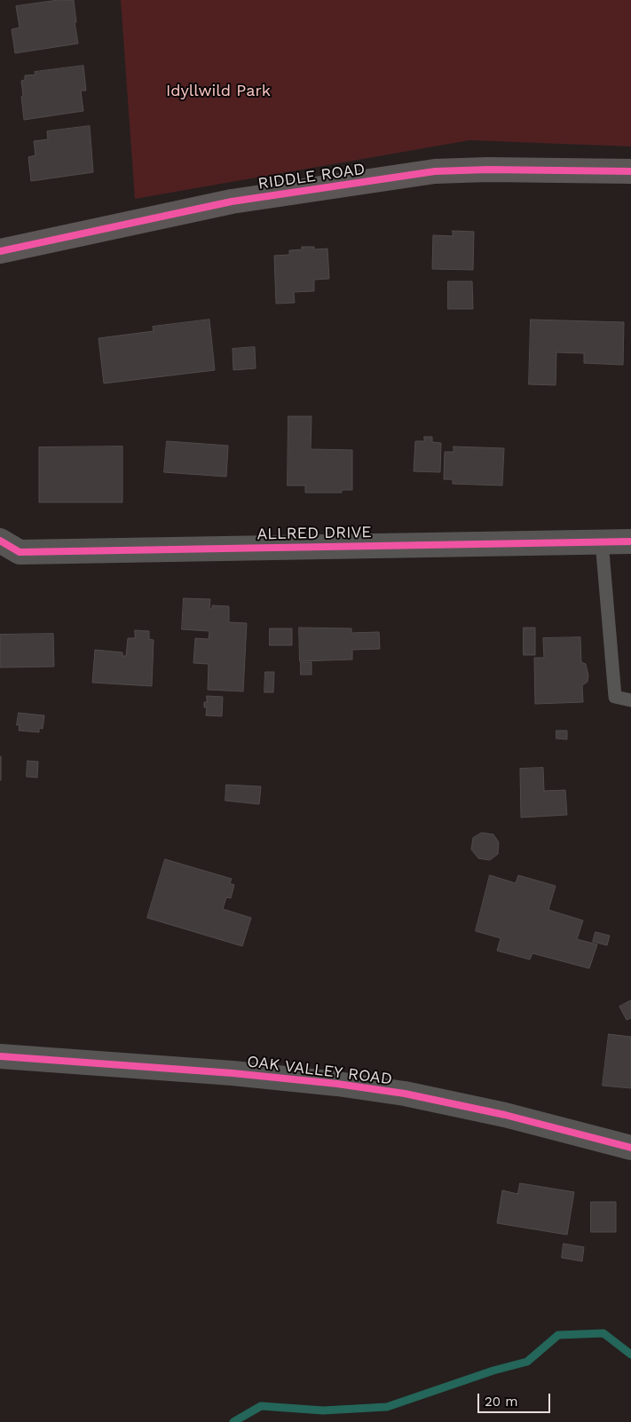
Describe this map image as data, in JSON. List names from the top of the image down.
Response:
{
  "streets": {
    "street": ["RIDDLE ROAD", "ALLRED DRIVE", "OAK VALLEY ROAD"]
  },
  "parks": ["Idyllwild Park"],
  "scale_bar": "20 m"
}
